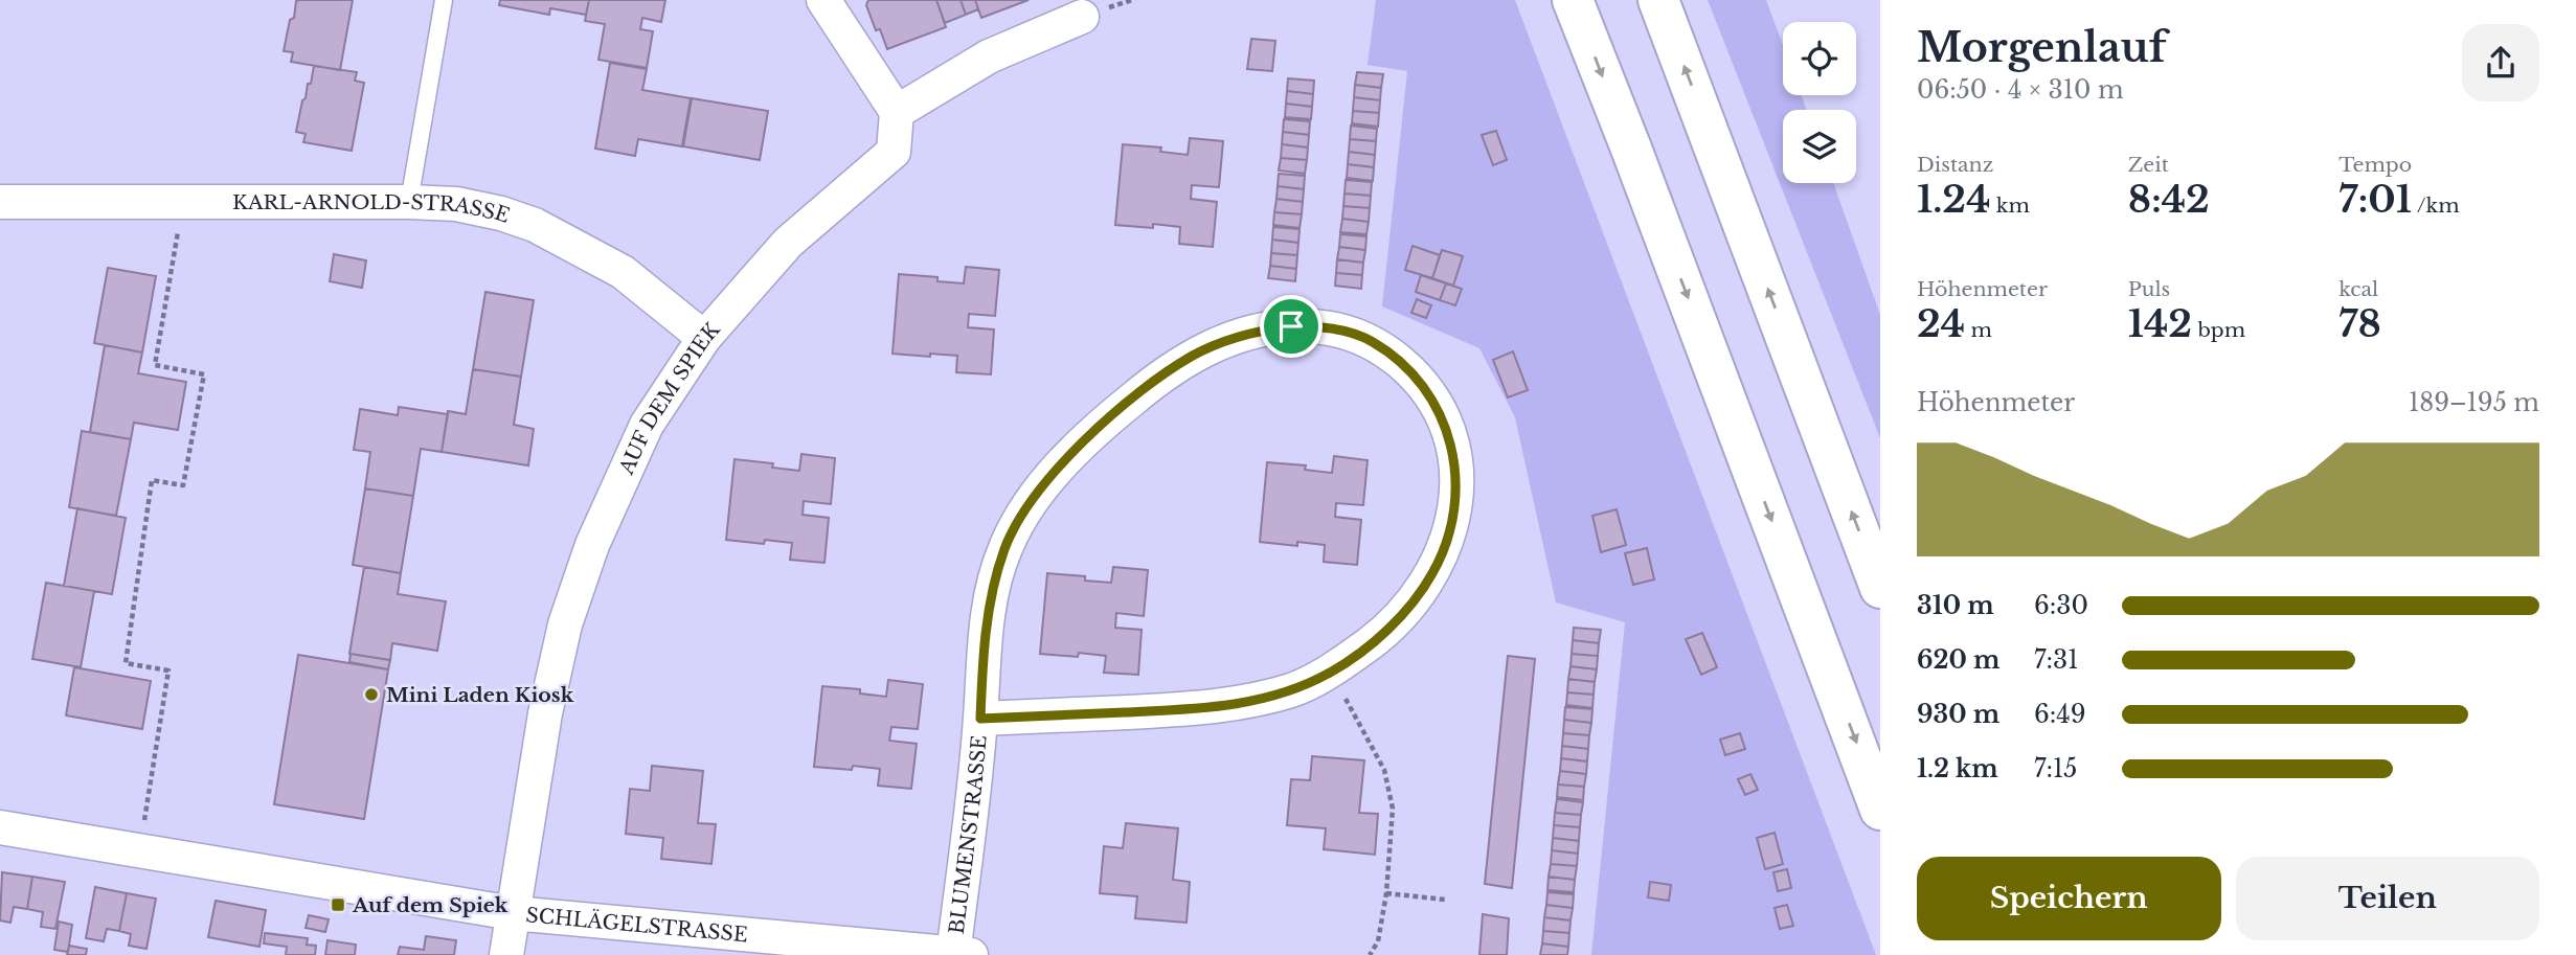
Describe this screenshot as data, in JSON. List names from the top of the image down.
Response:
{
  "streets": {
    "street": [
      "KARL-ARNOLD-STRASSE",
      "AUF DEM SPIEK",
      "BLUMENSTRASSE",
      "SCHLÄGELSTRASSE"
    ]
  },
  "crossings": [
    ["KARL-ARNOLD-STRASSE", "AUF DEM SPIEK"],
    ["AUF DEM SPIEK", "SCHLÄGELSTRASSE"],
    ["BLUMENSTRASSE", "SCHLÄGELSTRASSE"]
  ],
  "places": {
    "other": ["Mini Laden Kiosk"],
    "transit": ["Auf dem Spiek"]
  },
  "page": {
    "heading": ["Morgenlauf", "06:50 · 4 × 310 m"],
    "stats": [
      ["Distanz", "1.24 km"],
      ["Zeit", "8:42"],
      ["Tempo", "7:01 /km"],
      ["Höhenmeter", "24 m"],
      ["Puls", "142 bpm"],
      ["kcal", "78"]
    ],
    "chart": ["Höhenmeter", "189–195 m"],
    "list": [
      {
        "name": "310 m",
        "note": "6:30"
      },
      {
        "name": "620 m",
        "note": "7:31"
      },
      {
        "name": "930 m",
        "note": "6:49"
      },
      {
        "name": "1.2 km",
        "note": "7:15"
      }
    ],
    "buttons": ["Speichern", "Teilen"]
  }
}
